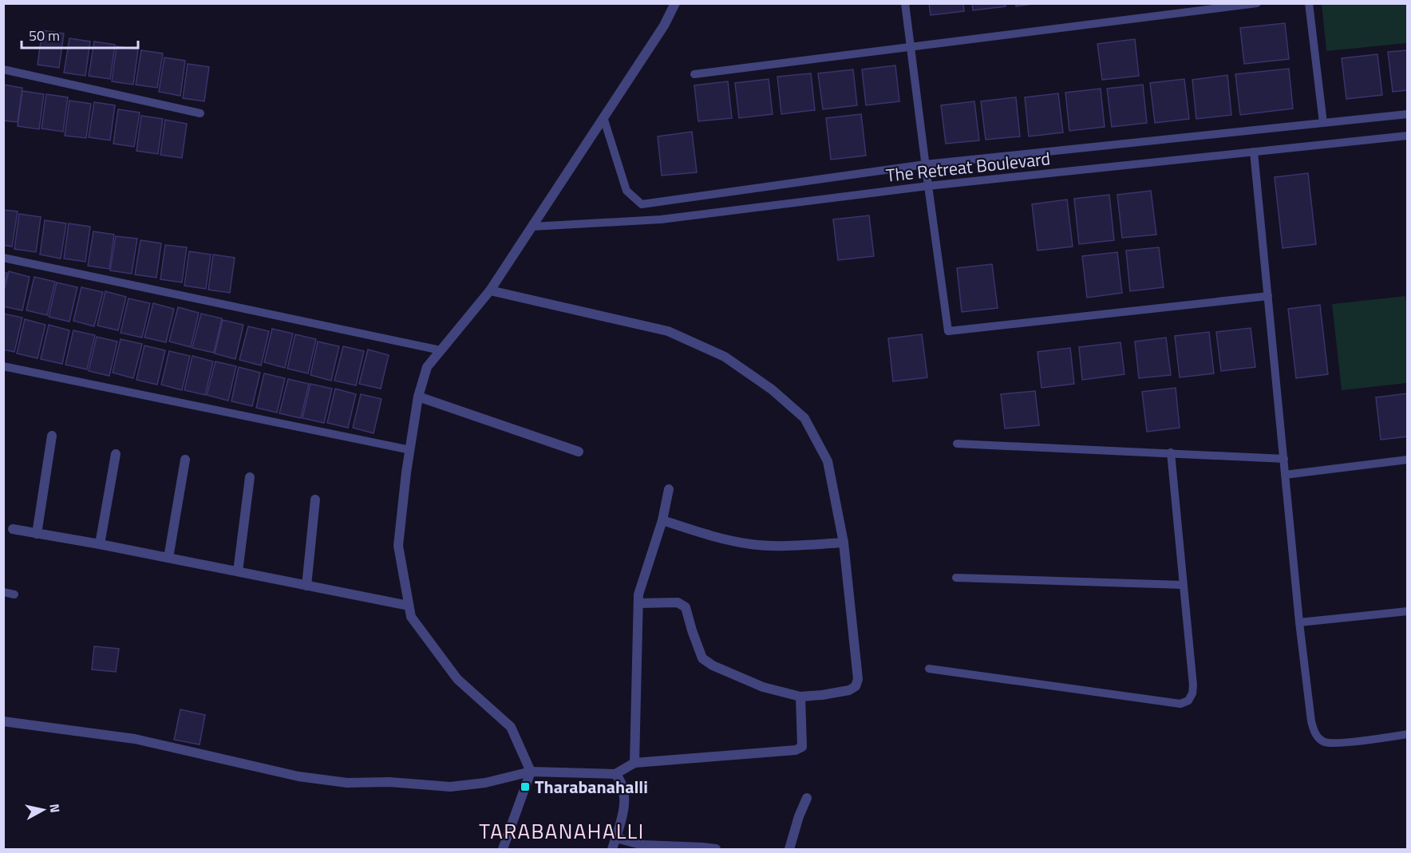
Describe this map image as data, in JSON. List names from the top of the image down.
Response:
{
  "streets": {
    "lane": ["The Retreat Boulevard"]
  },
  "districts": ["TARABANAHALLI"],
  "places": {
    "transit": ["Tharabanahalli"]
  },
  "scale_bar": "50 m",
  "north": "right"
}
